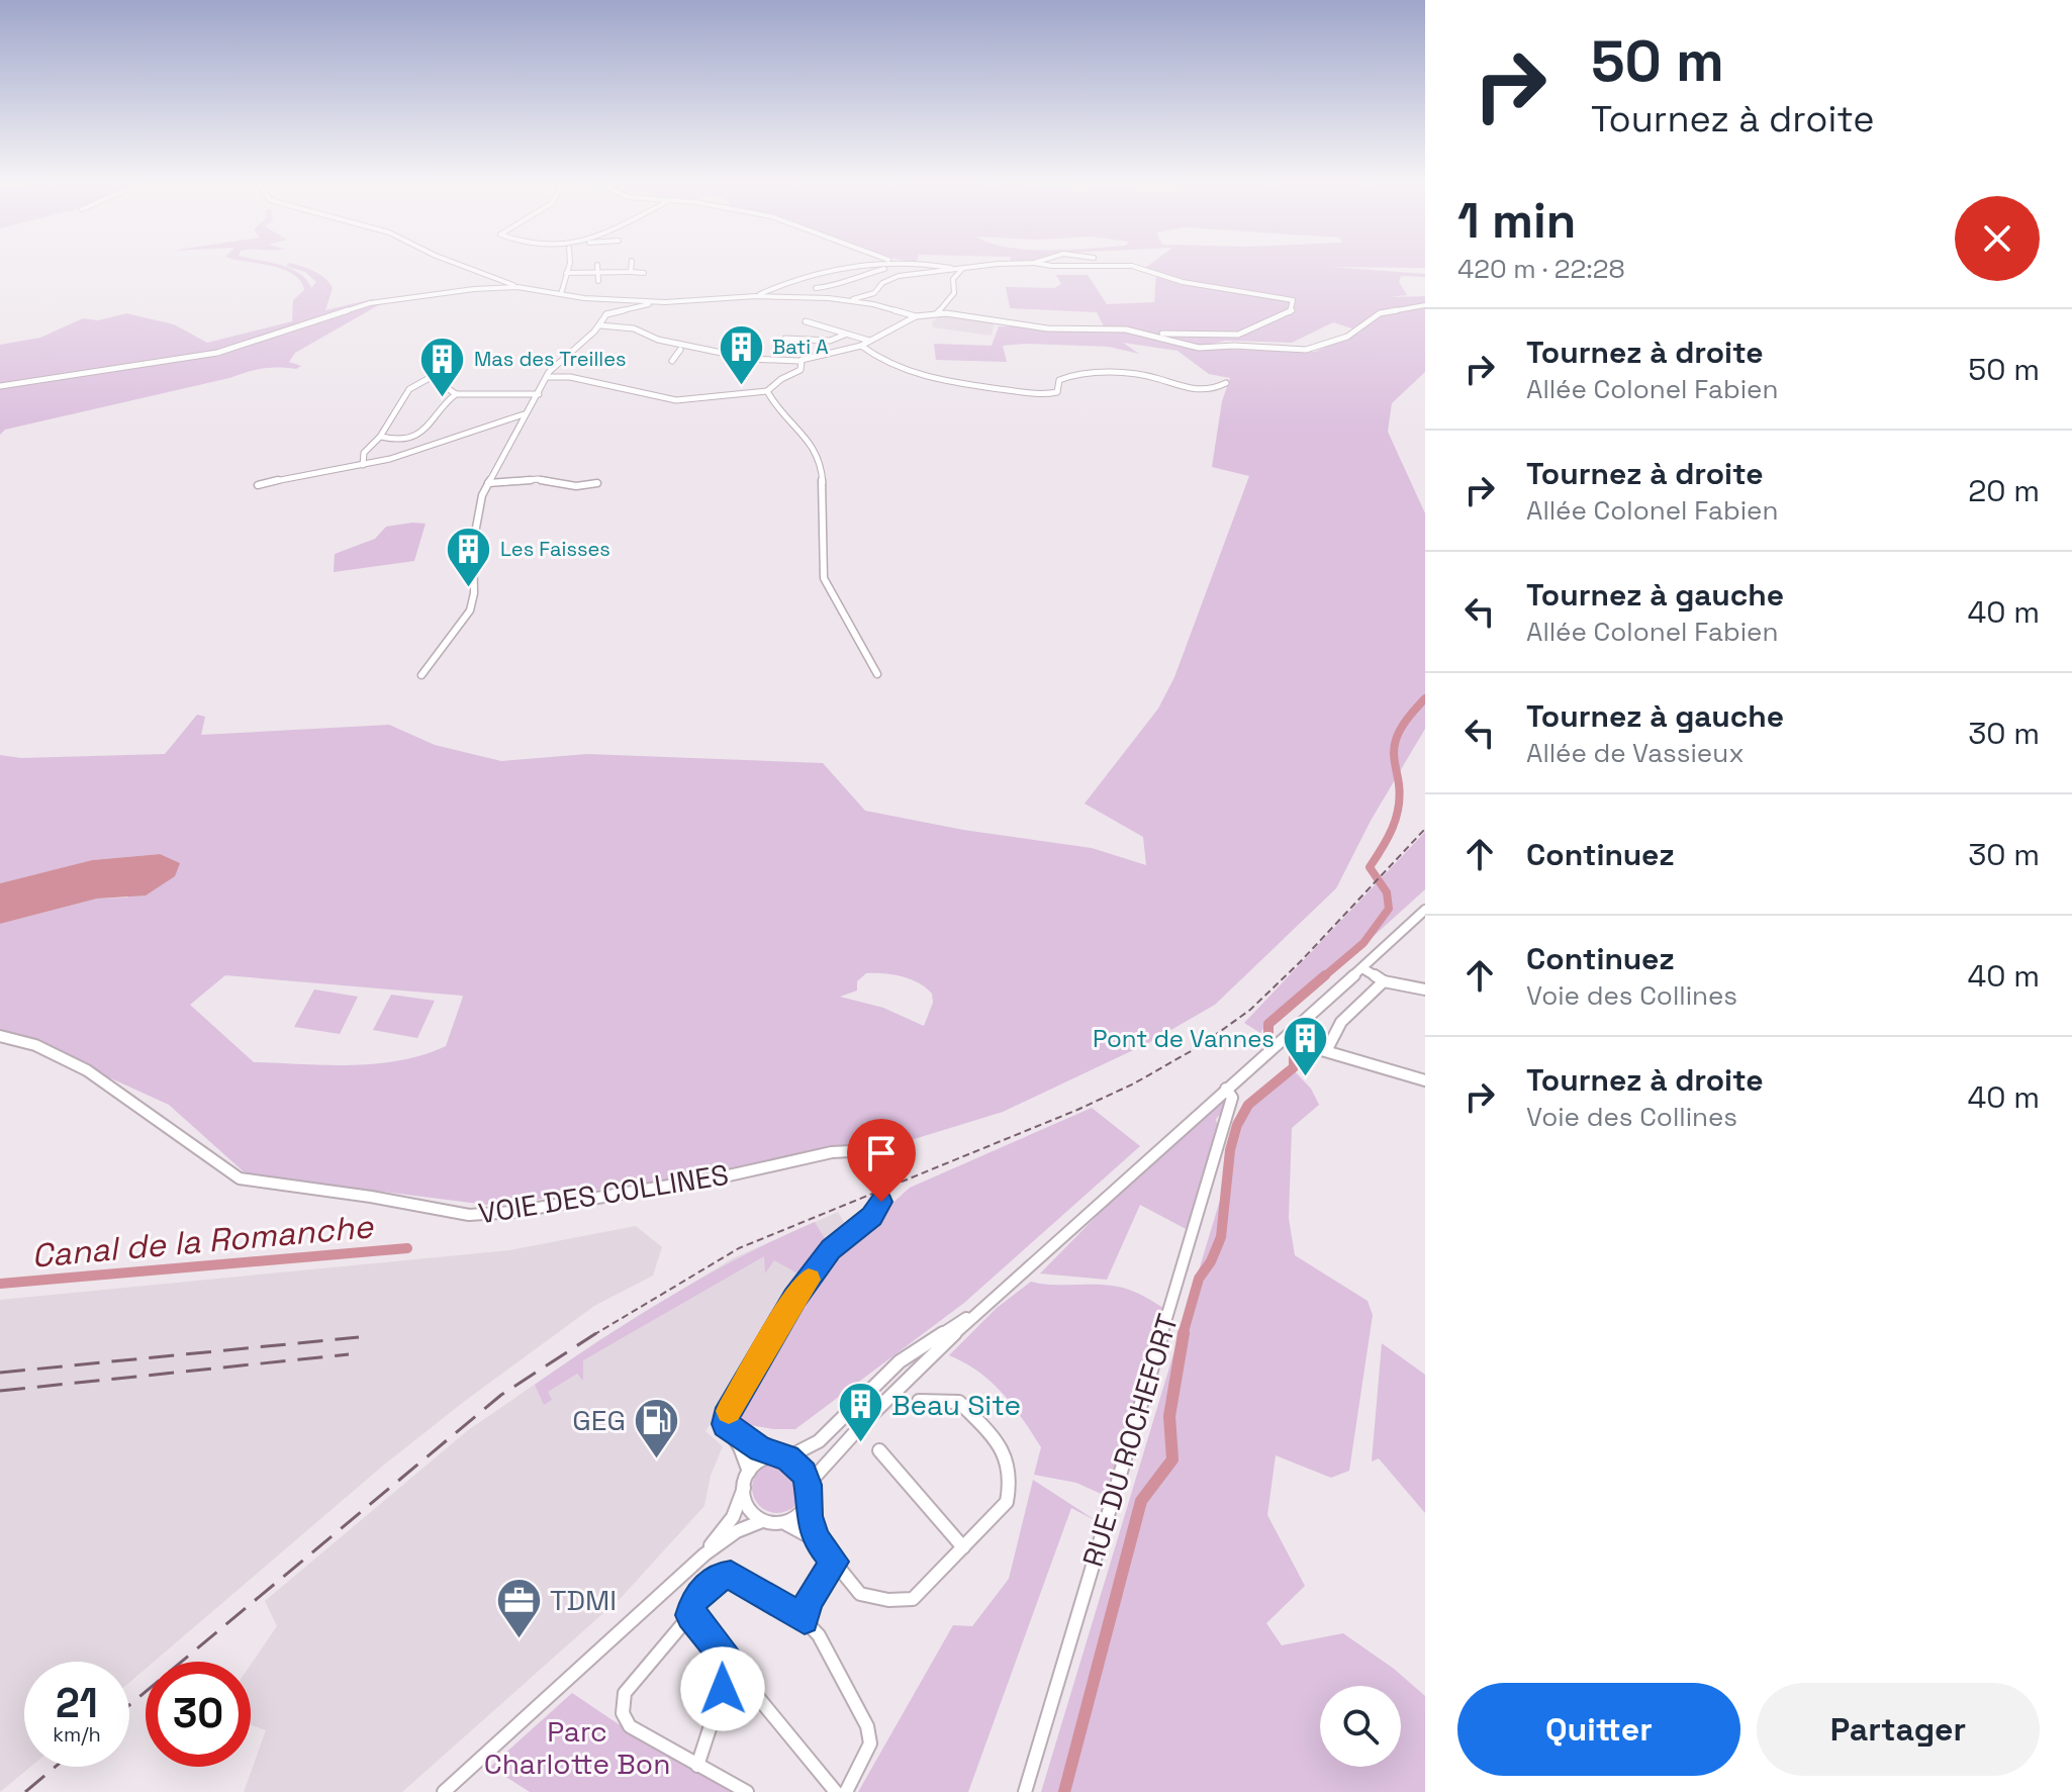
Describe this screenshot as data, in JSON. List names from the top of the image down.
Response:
{
  "streets": {
    "street": ["VOIE DES COLLINES", "RUE DU ROCHEFORT"]
  },
  "water": ["Canal de la Romanche"],
  "parks": ["Parc Charlotte Bon"],
  "places": {
    "building": [
      "Bati A",
      "Mas des Treilles",
      "Les Faisses",
      "Pont de Vannes",
      "Beau Site"
    ],
    "fuel station": ["GEG"],
    "office": ["TDMI"]
  },
  "page": {
    "turn": ["50 m", "Tournez à droite"],
    "heading": ["1 min", "420 m · 22:28"],
    "list": [
      {
        "name": "Tournez à droite",
        "note": "Allée Colonel Fabien",
        "value": "50 m"
      },
      {
        "name": "Tournez à droite",
        "note": "Allée Colonel Fabien",
        "value": "20 m"
      },
      {
        "name": "Tournez à gauche",
        "note": "Allée Colonel Fabien",
        "value": "40 m"
      },
      {
        "name": "Tournez à gauche",
        "note": "Allée de Vassieux",
        "value": "30 m"
      },
      {
        "name": "Continuez",
        "value": "30 m"
      },
      {
        "name": "Continuez",
        "note": "Voie des Collines",
        "value": "40 m"
      },
      {
        "name": "Tournez à droite",
        "note": "Voie des Collines",
        "value": "40 m"
      }
    ],
    "speed": "21 km/h",
    "limit": "30",
    "buttons": ["Quitter", "Partager"]
  }
}
